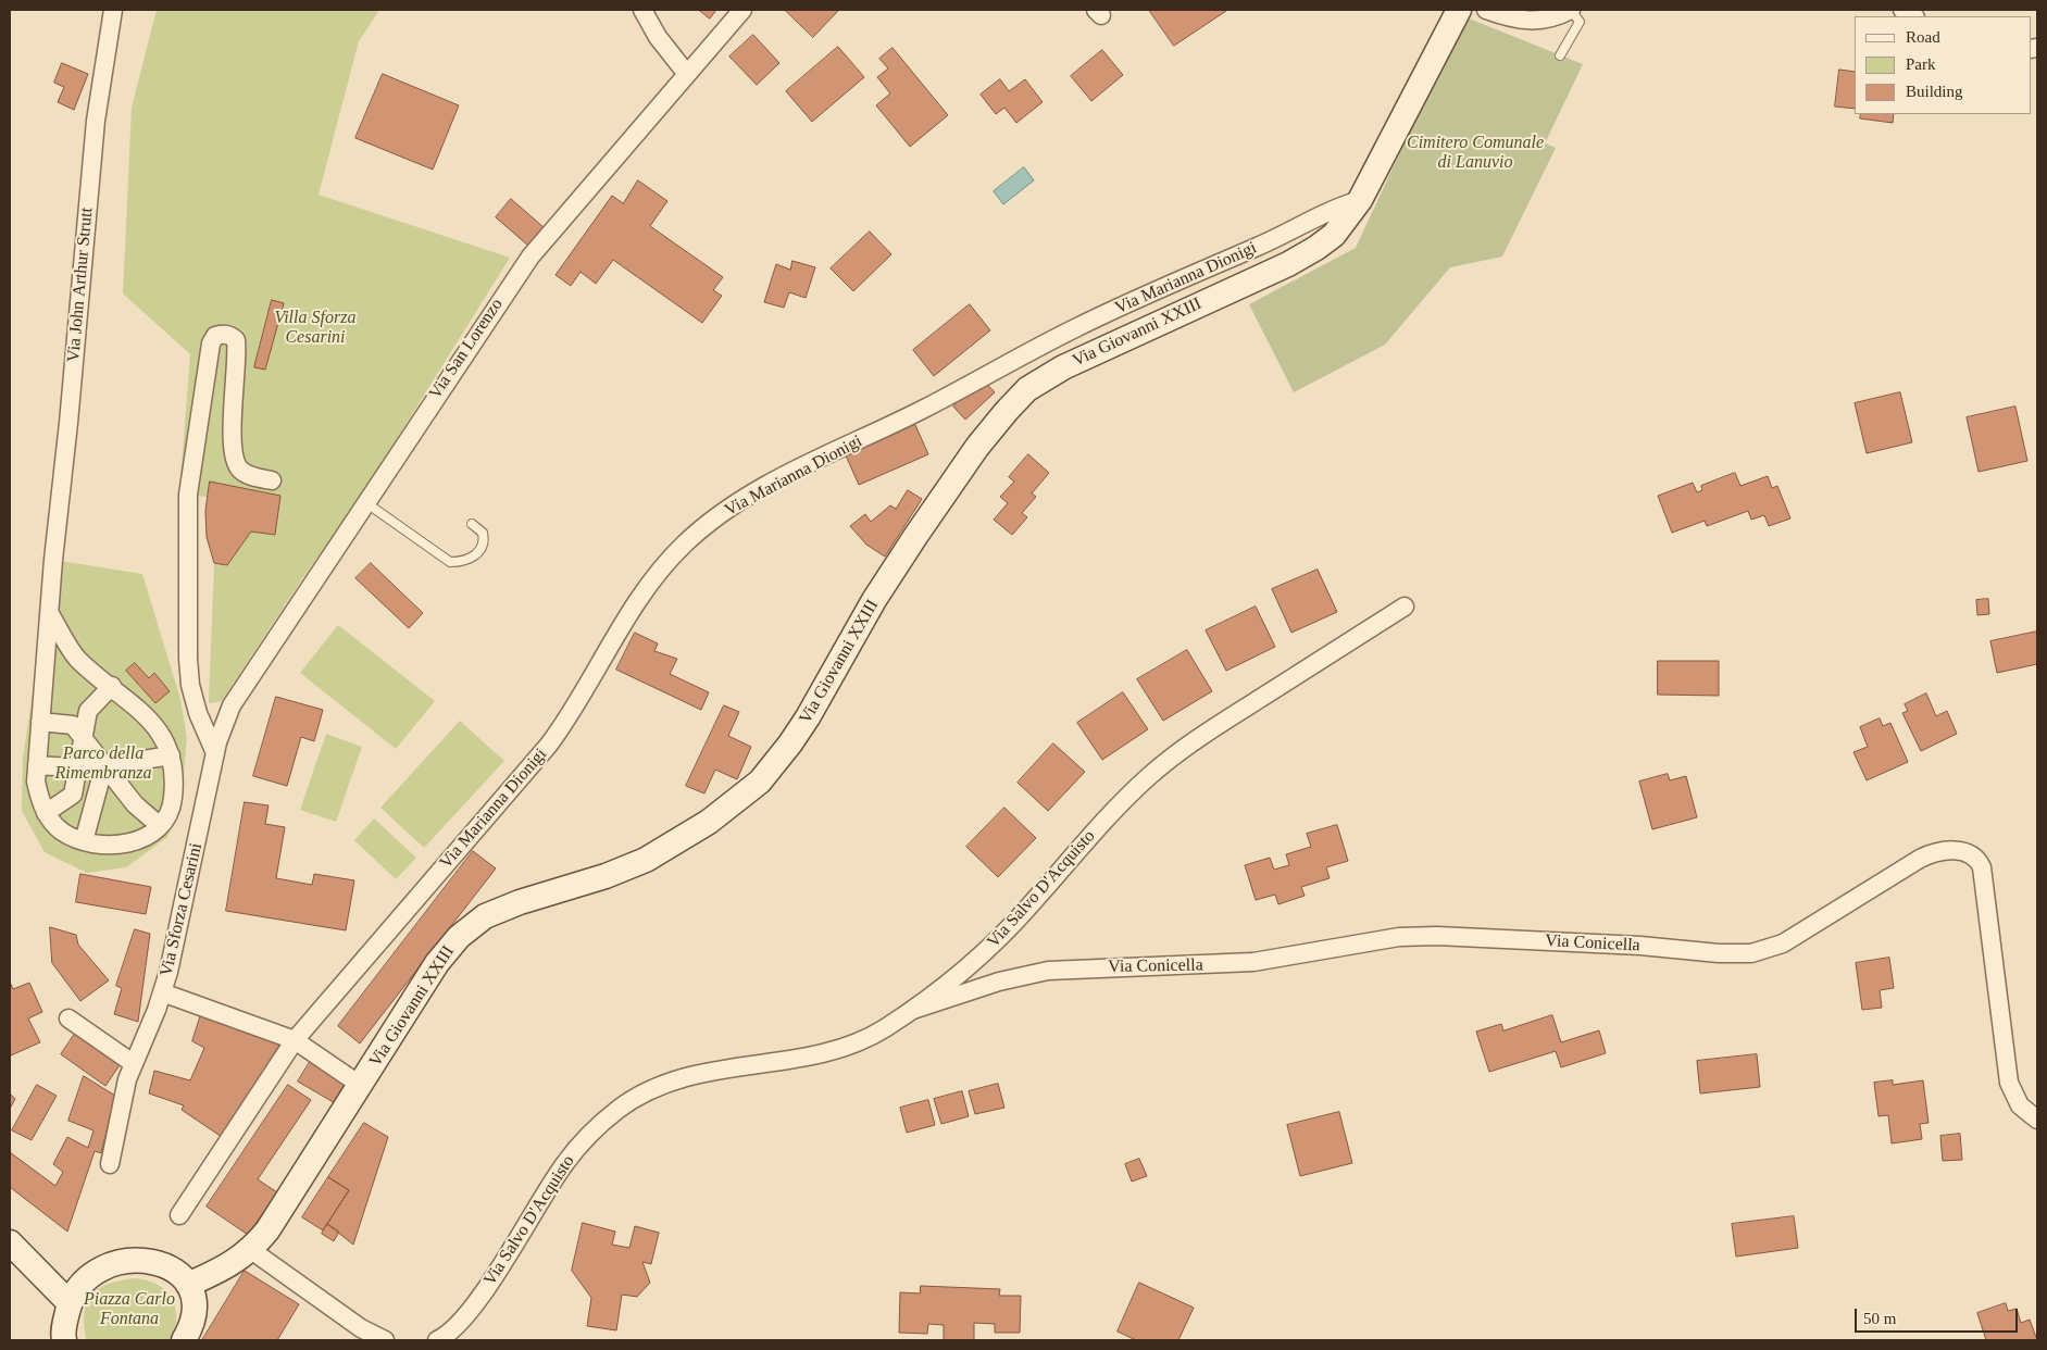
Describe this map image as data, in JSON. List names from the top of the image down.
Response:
{
  "streets": {
    "street": [
      "Via Marianna Dionigi",
      "Via John Arthur Strutt",
      "Via Giovanni XXIII",
      "Via San Lorenzo",
      "Via Salvo D'Acquisto",
      "Via Sforza Cesarini",
      "Via Conicella"
    ]
  },
  "crossings": [
    ["Via Marianna Dionigi", "Via Giovanni XXIII"],
    ["Via San Lorenzo", "Via Sforza Cesarini"],
    ["Via Salvo D'Acquisto", "Via Conicella"]
  ],
  "parks": [
    "Cimitero Comunale di Lanuvio",
    "Villa Sforza Cesarini",
    "Parco della Rimembranza",
    "Piazza Carlo Fontana"
  ],
  "legend": ["Road", "Park", "Building"],
  "scale_bar": "50 m"
}
